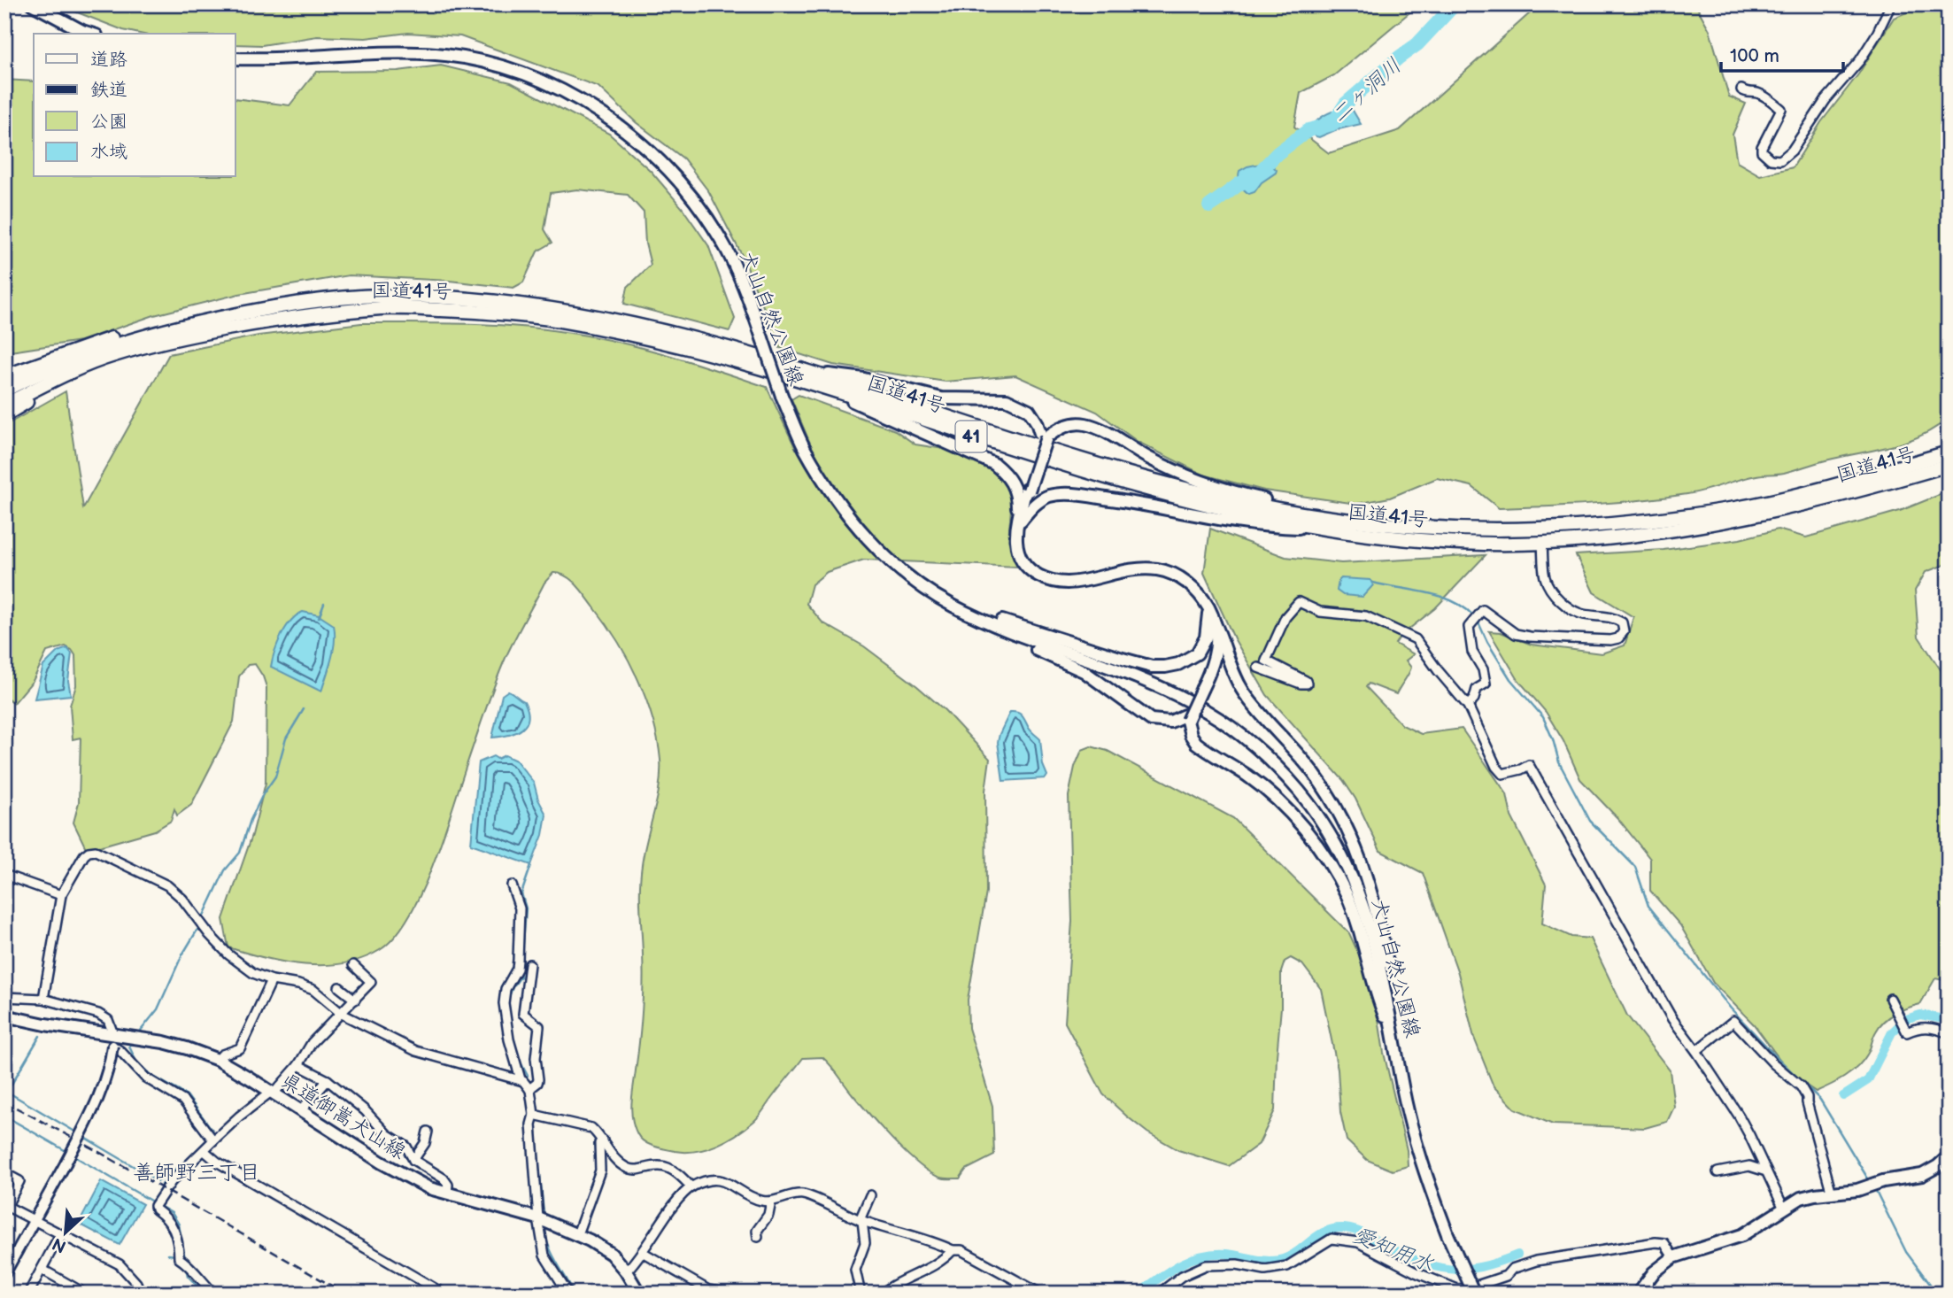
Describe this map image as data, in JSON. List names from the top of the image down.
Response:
{
  "streets": {
    "highway": ["国道41号", "41"],
    "main road": ["犬山自然公園線", "県道御嵩犬山線"]
  },
  "districts": ["善師野三丁目"],
  "water": ["二ヶ洞川", "愛知用水"],
  "legend": [
    "道路",
    "鉄道",
    "公園",
    "水域"
  ],
  "scale_bar": "100 m",
  "north": "bottom left"
}
